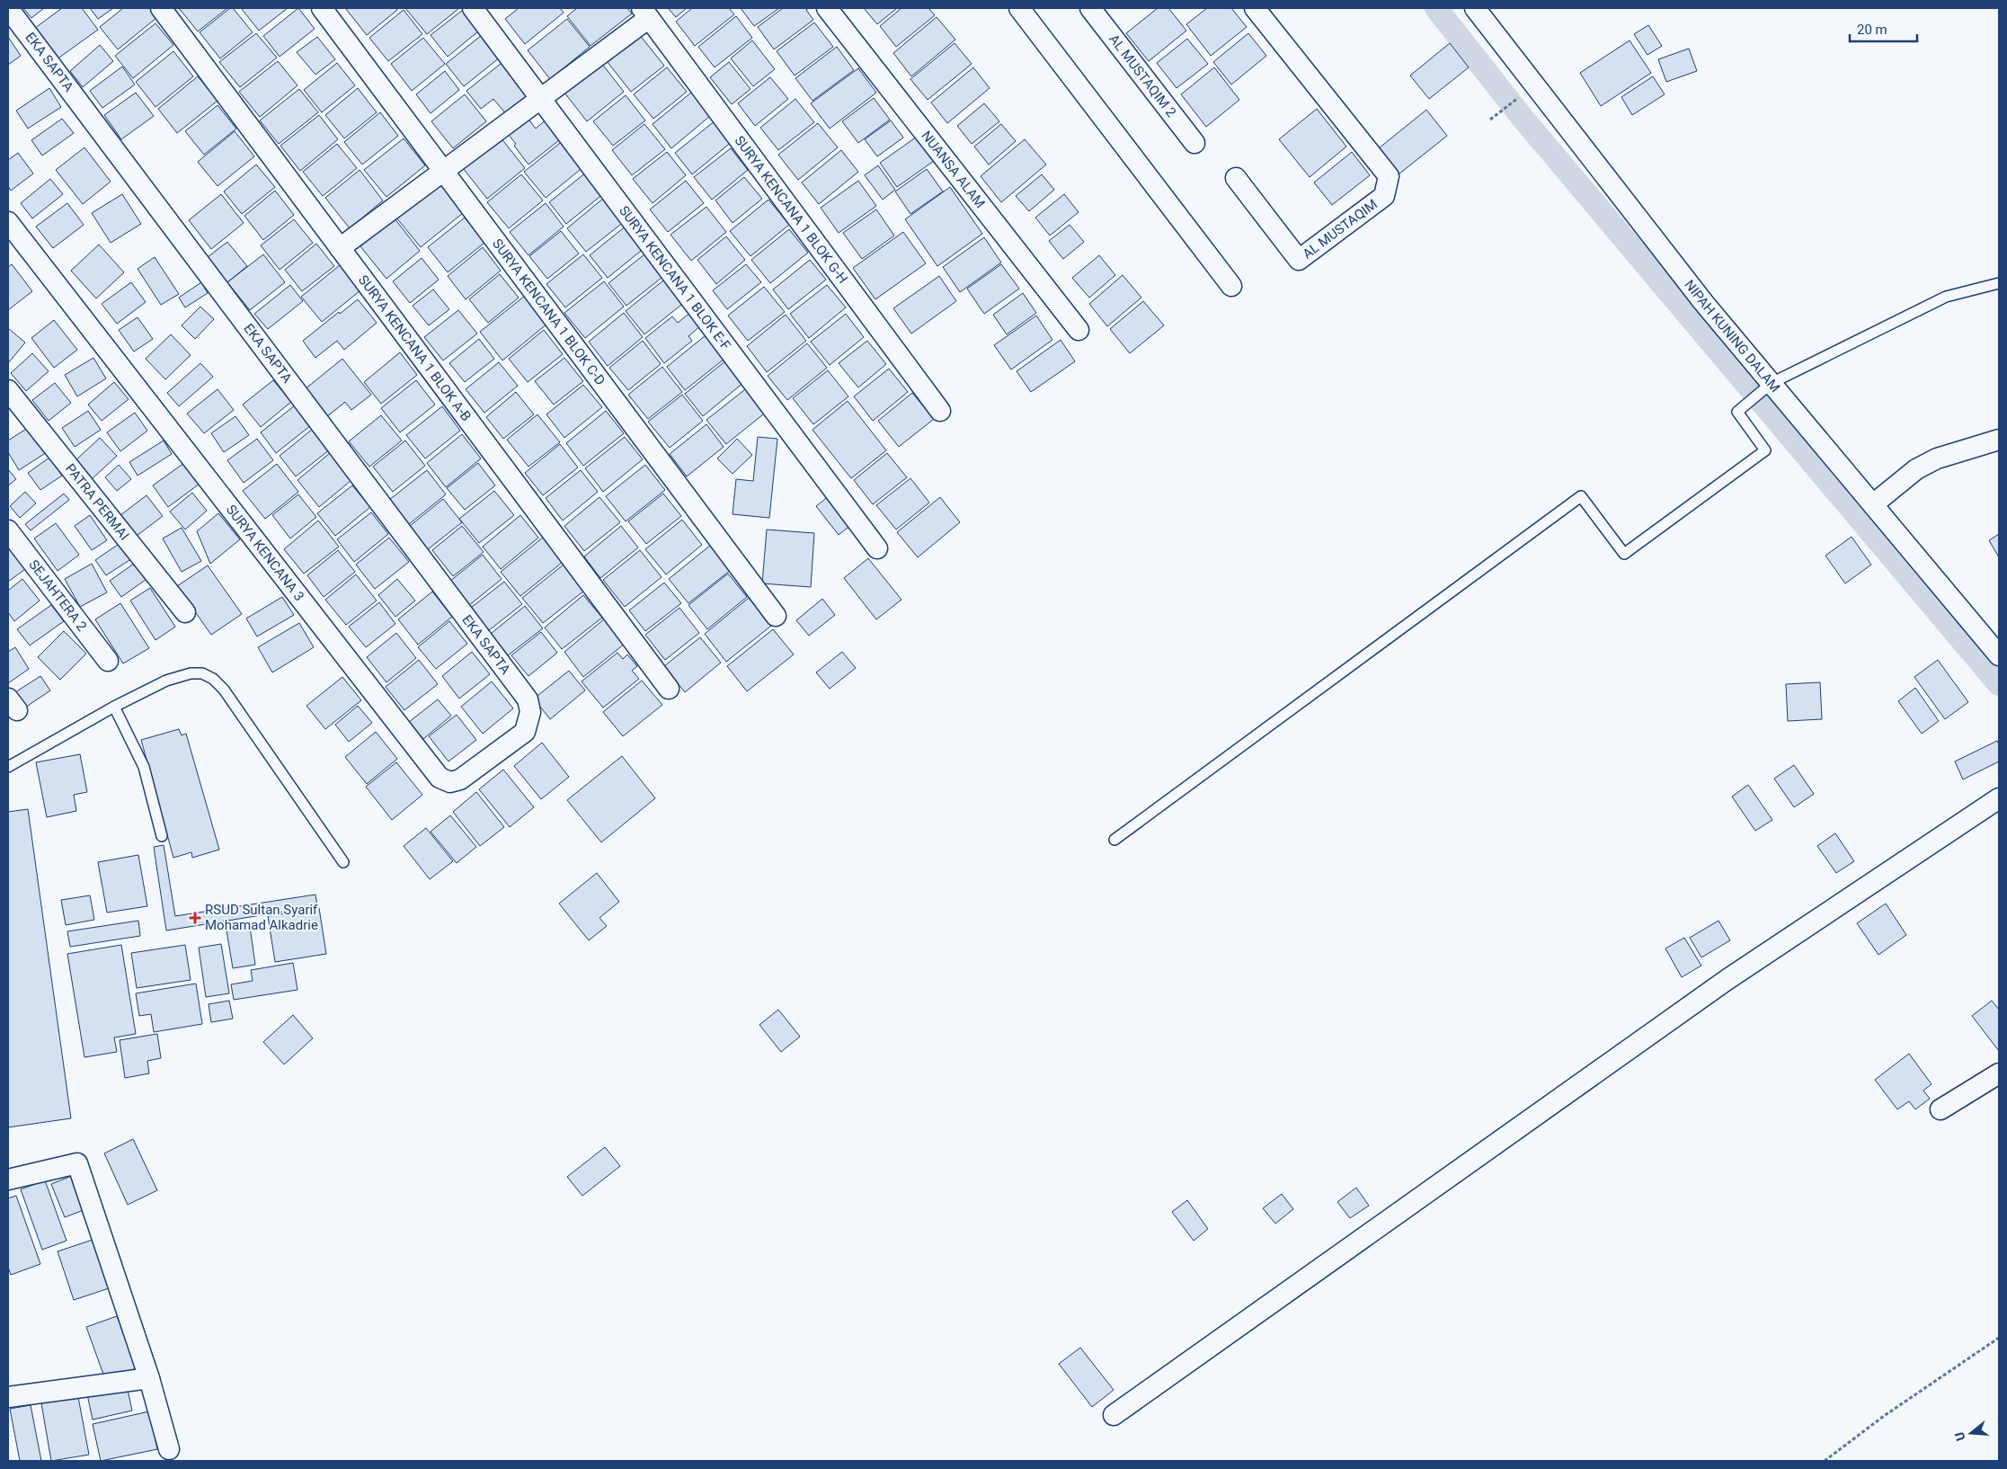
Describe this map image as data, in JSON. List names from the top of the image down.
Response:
{
  "streets": {
    "street": [
      "EKA SAPTA",
      "AL MUSTAQIM 2",
      "NUANSA ALAM",
      "SURYA KENCANA 1 BLOK G-H",
      "AL MUSTAQIM",
      "SURYA KENCANA 1 BLOK E-F",
      "SURYA KENCANA 1 BLOK C-D",
      "NIPAH KUNING DALAM",
      "SURYA KENCANA 1 BLOK A-B",
      "PATRA PERMAI",
      "SURYA KENCANA 3",
      "SEJAHTERA 2"
    ]
  },
  "crossings": [
    ["EKA SAPTA", "SURYA KENCANA 3"]
  ],
  "places": {
    "health": ["RSUD Sultan Syarif Mohamad Alkadrie"]
  },
  "scale_bar": "20 m",
  "north": "left"
}
